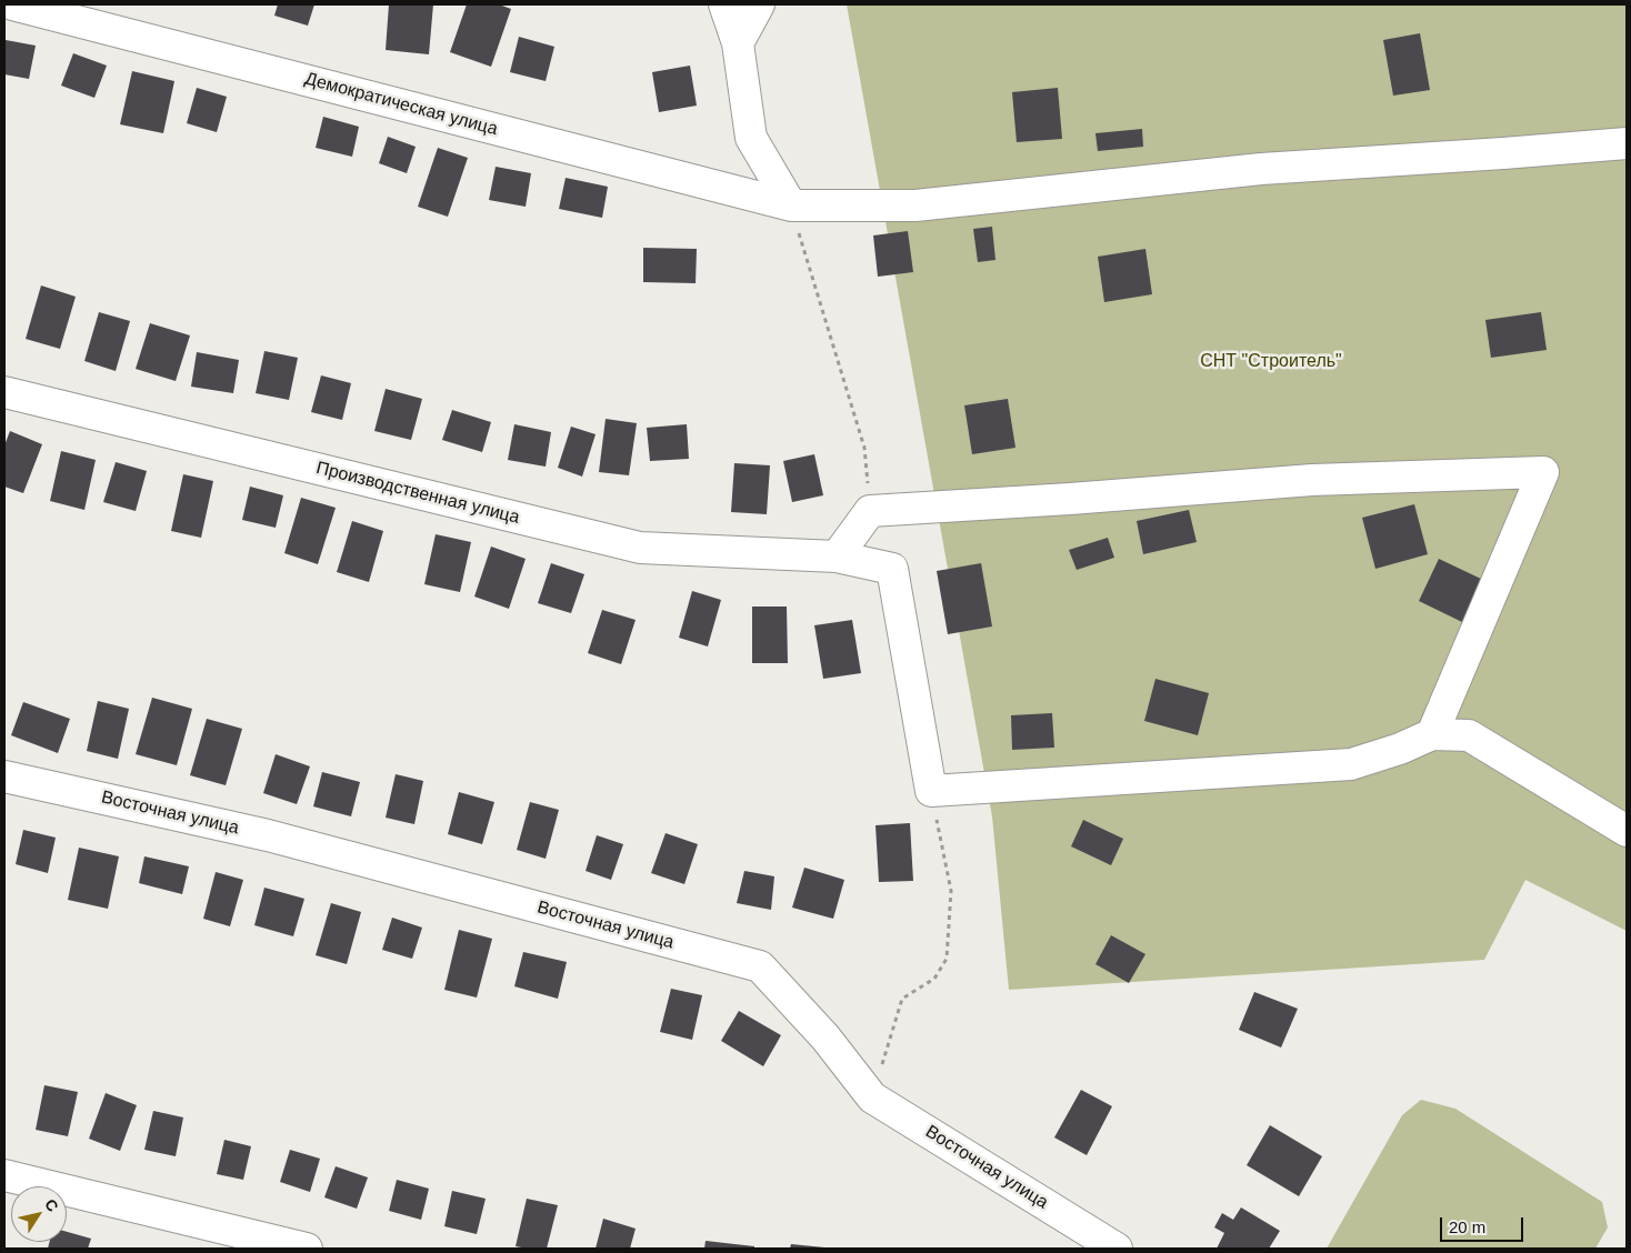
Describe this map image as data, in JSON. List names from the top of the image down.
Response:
{
  "streets": {
    "street": ["Демократическая улица", "Производственная улица", "Восточная улица"]
  },
  "parks": ["СНТ \"Строитель\""],
  "scale_bar": "20 m",
  "north": "top right"
}
